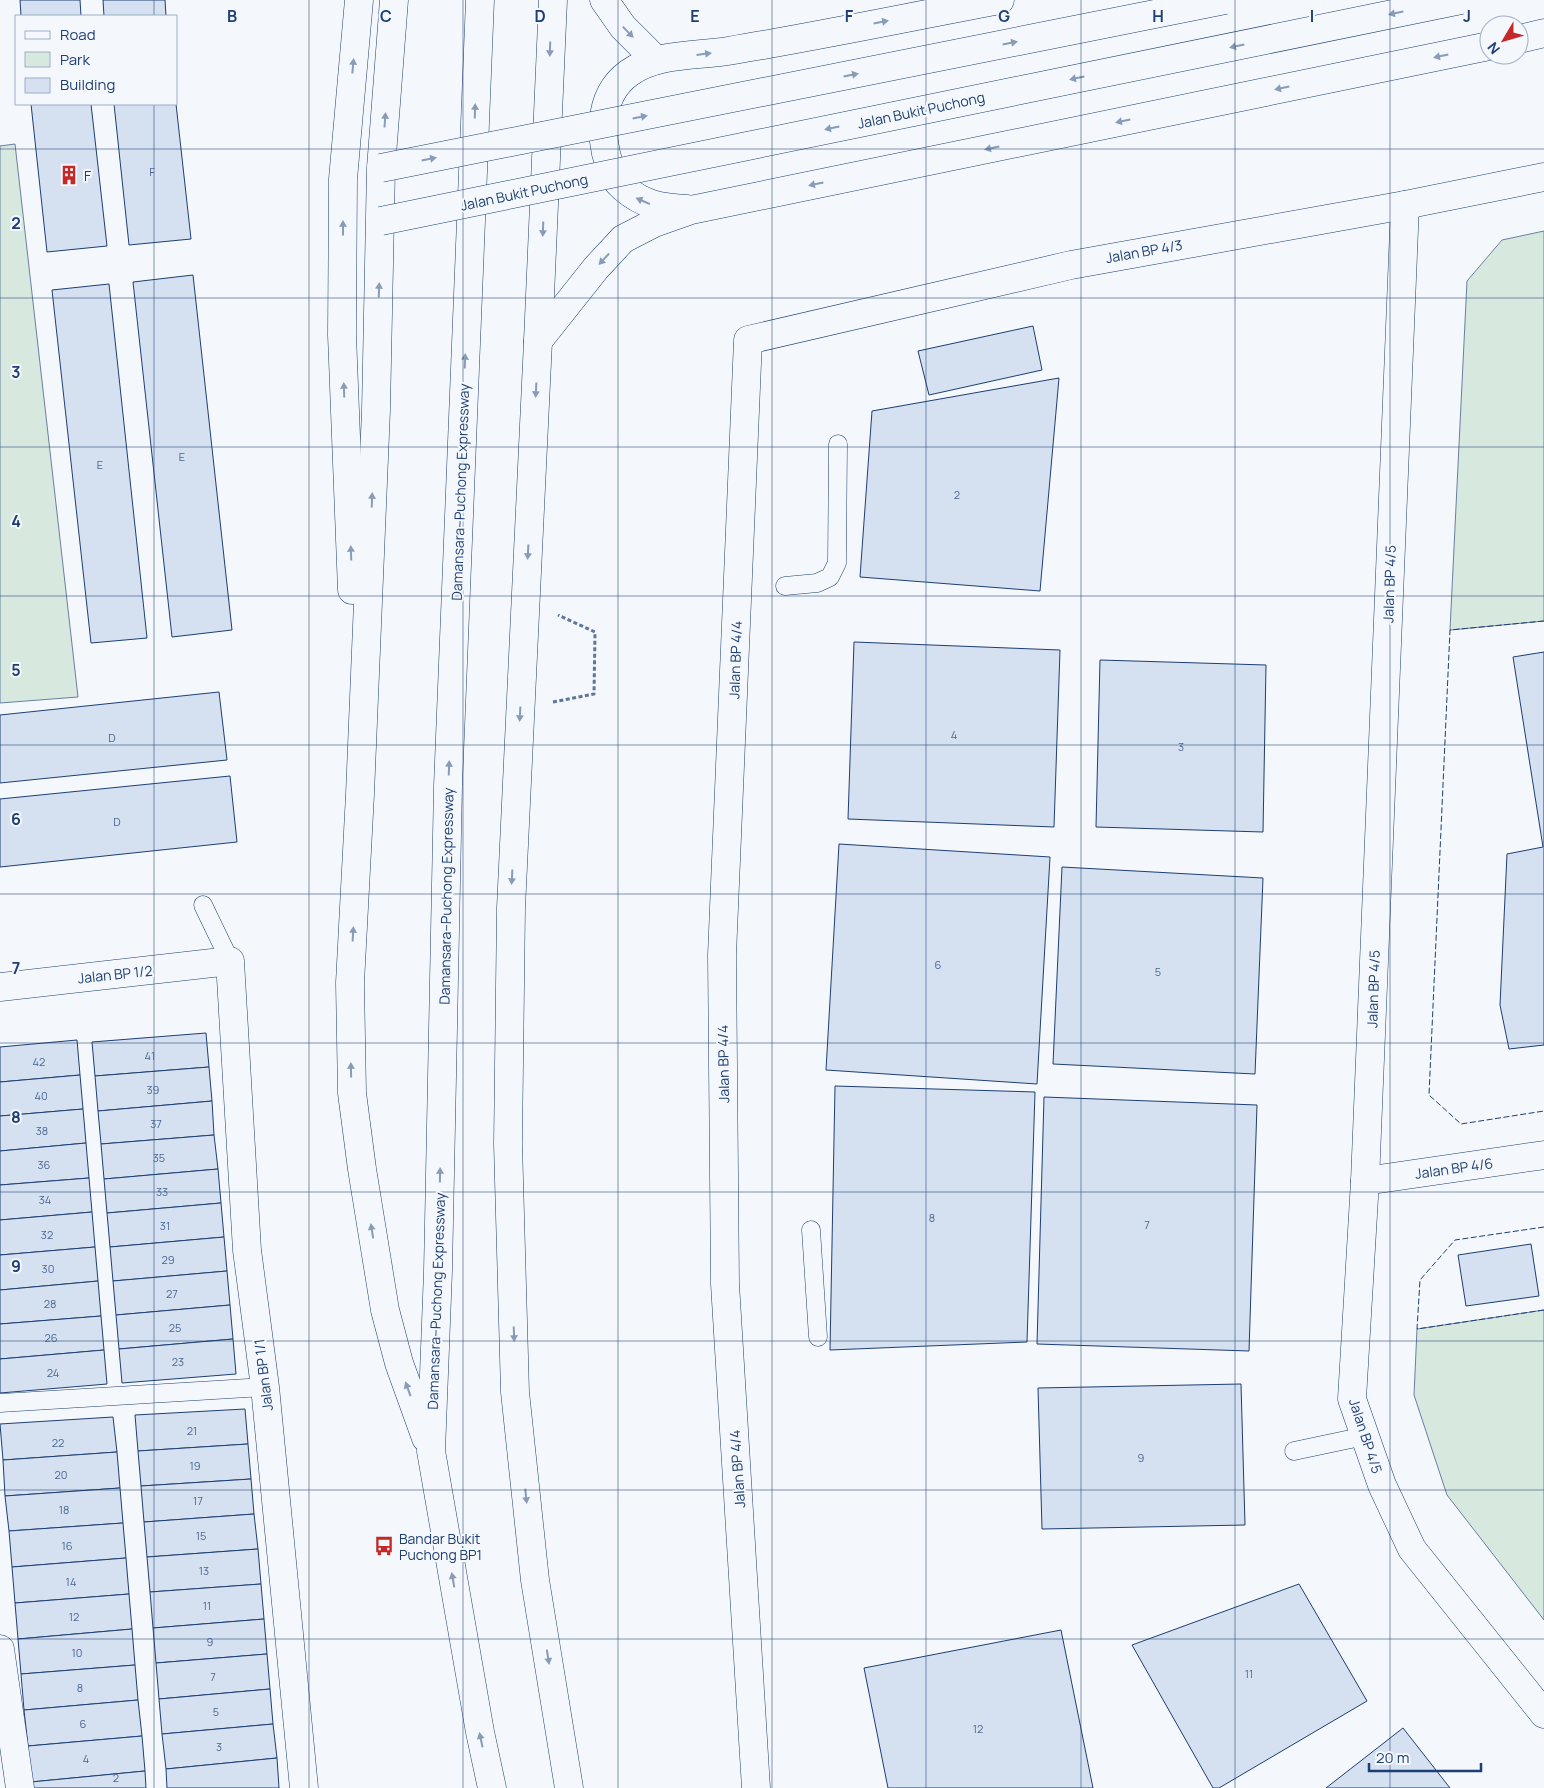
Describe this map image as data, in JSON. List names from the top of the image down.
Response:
{
  "streets": {
    "main road": [
      "Jalan Bukit Puchong",
      "Jalan BP 4/3",
      "Damansara–Puchong Expressway",
      "Jalan BP 4/5",
      "Jalan BP 4/4",
      "Jalan BP 1/2",
      "Jalan BP 4/6",
      "Jalan BP 1/1"
    ]
  },
  "crossings": [
    ["Jalan BP 4/3", "Jalan BP 4/5"],
    ["Jalan BP 4/3", "Jalan BP 4/4"],
    ["Jalan BP 4/5", "Jalan BP 4/6"],
    ["Jalan BP 1/2", "Jalan BP 1/1"]
  ],
  "places": {
    "building": ["F"],
    "bus stop": ["Bandar Bukit Puchong BP1"]
  },
  "house_numbers": [
    "F",
    "E",
    "E",
    "2",
    "4",
    "D",
    "3",
    "D",
    "6",
    "5",
    "41",
    "42",
    "39",
    "40",
    "37",
    "38",
    "35",
    "36",
    "33",
    "34",
    "8",
    "7",
    "31",
    "32",
    "29",
    "30",
    "27",
    "28",
    "25",
    "26",
    "23",
    "24",
    "21",
    "22",
    "9",
    "19",
    "20",
    "17",
    "18",
    "15",
    "16",
    "13",
    "14",
    "11",
    "12",
    "9",
    "10",
    "11",
    "7",
    "8",
    "5",
    "6",
    "12",
    "3",
    "4",
    "2"
  ],
  "legend": ["Road", "Park", "Building"],
  "scale_bar": "20 m",
  "north": "bottom left",
  "grid": {
    "columns": [
      "B",
      "C",
      "D",
      "E",
      "F",
      "G",
      "H",
      "I",
      "J"
    ],
    "rows": [
      "2",
      "3",
      "4",
      "5",
      "6",
      "7",
      "8",
      "9"
    ]
  }
}
